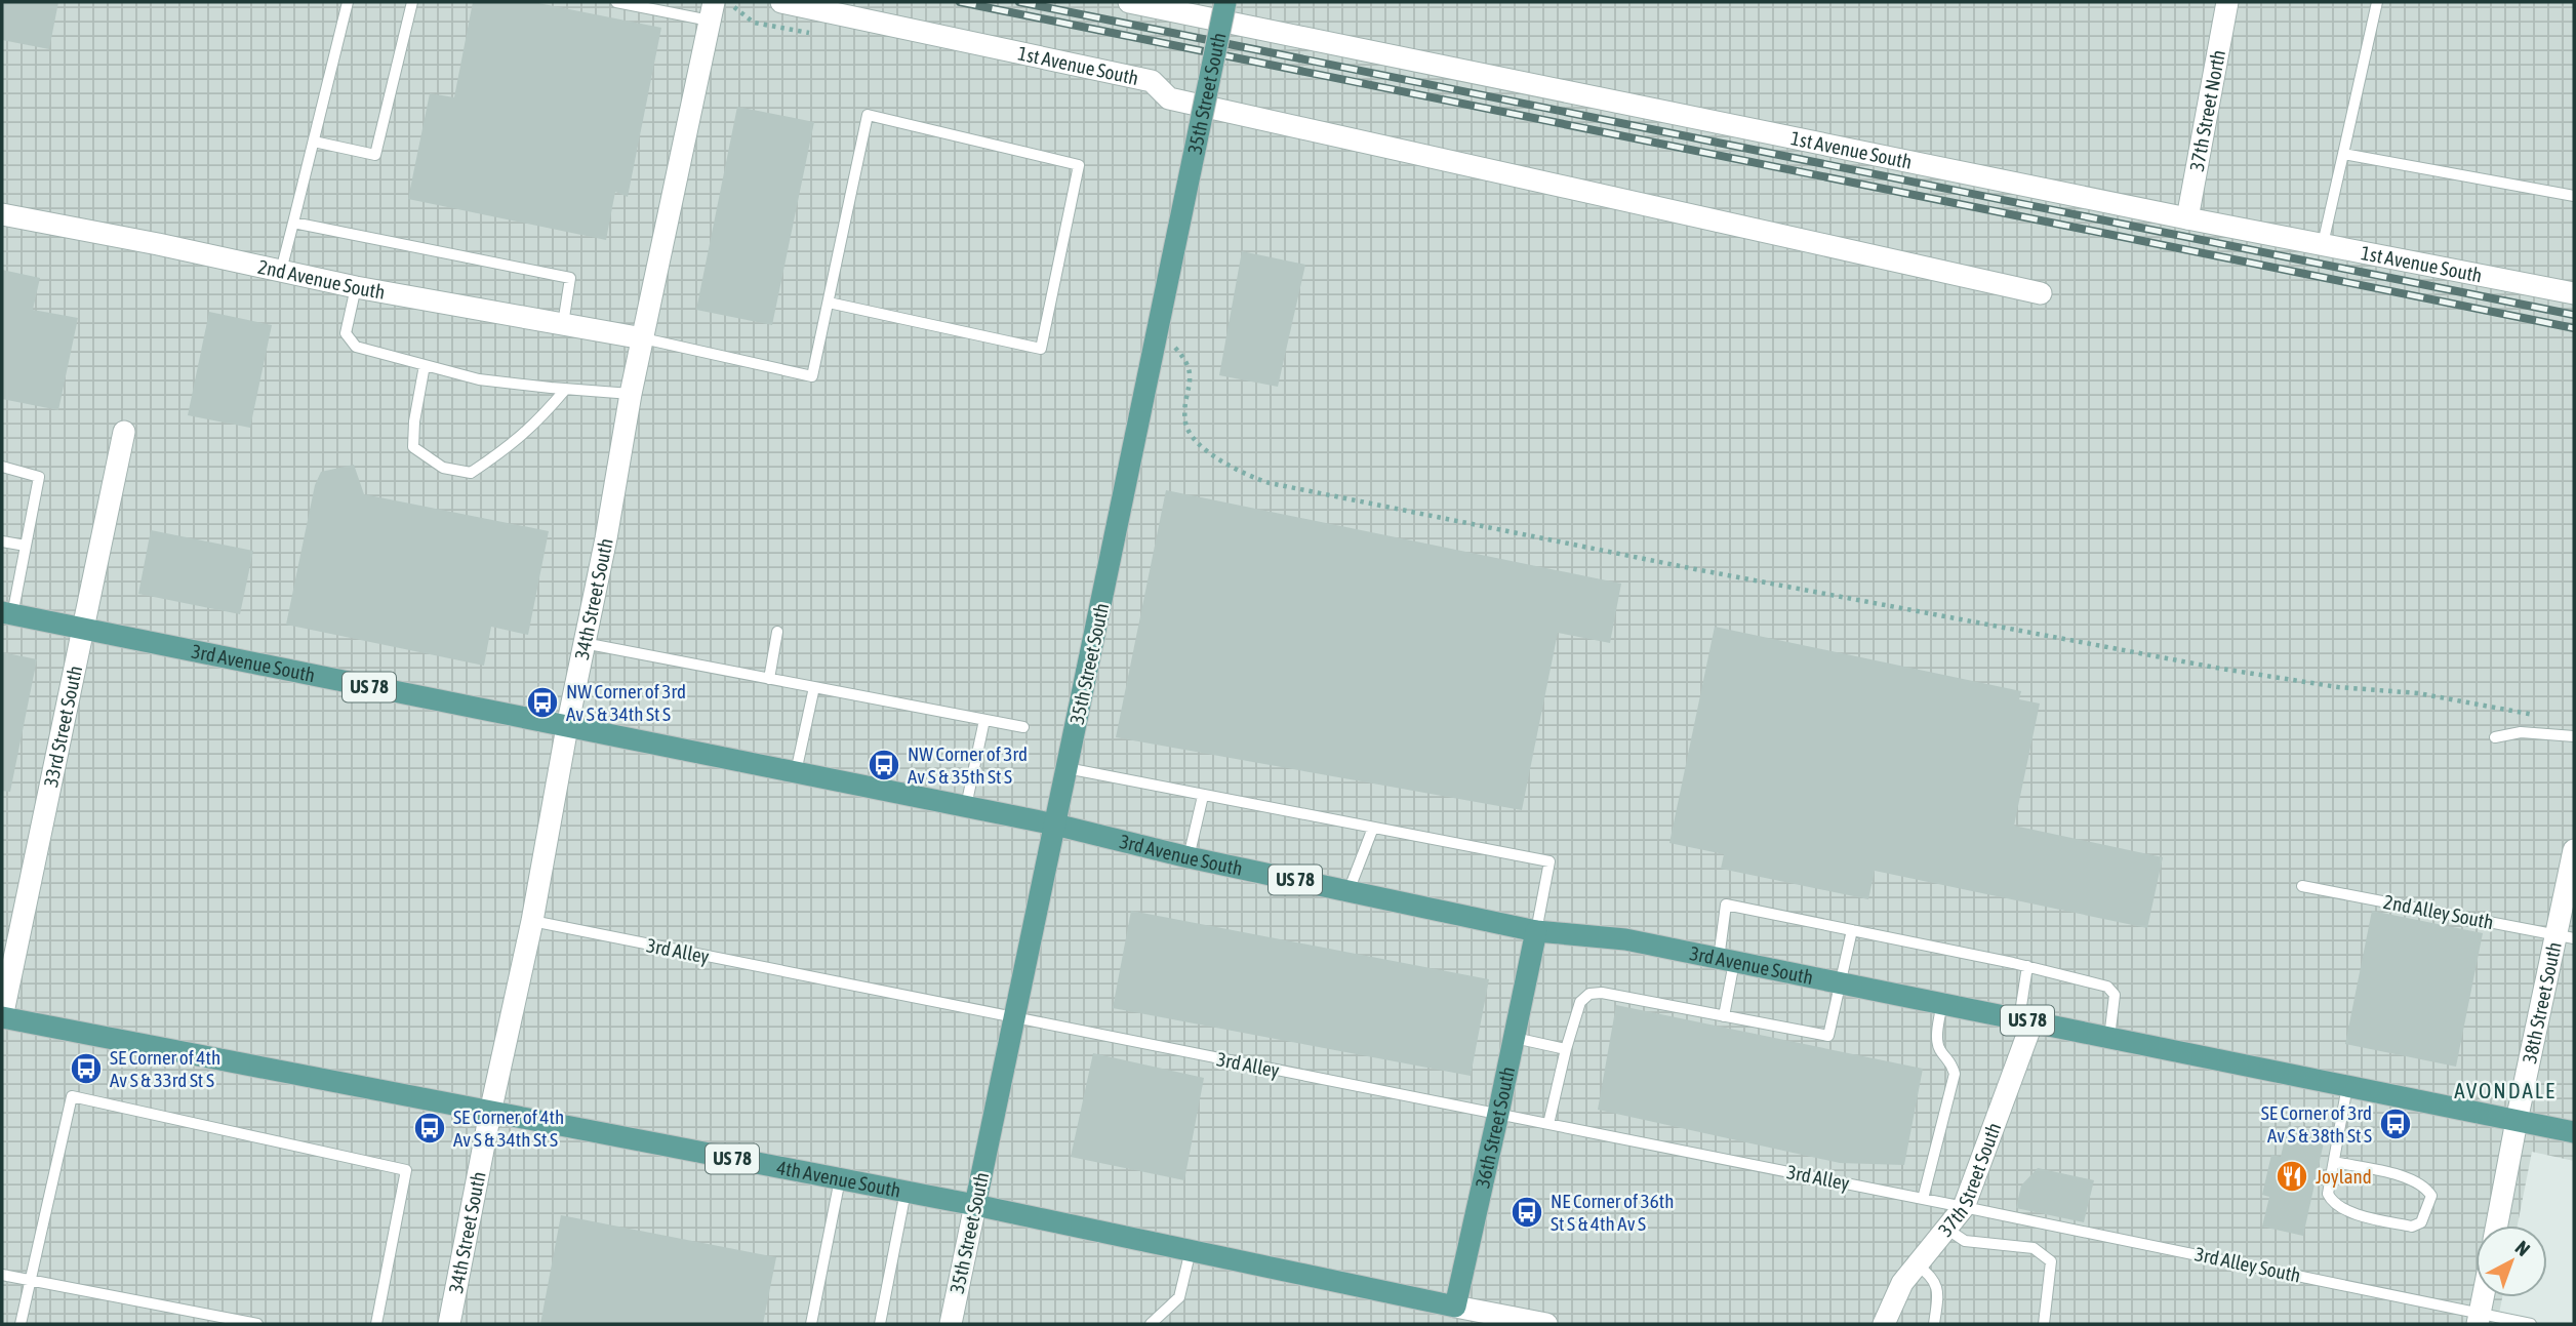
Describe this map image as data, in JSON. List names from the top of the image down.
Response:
{
  "streets": {
    "main road": [
      "35th Street South",
      "3rd Avenue South",
      "US 78",
      "36th Street South",
      "4th Avenue South"
    ],
    "street": [
      "1st Avenue South",
      "37th Street North",
      "2nd Avenue South",
      "34th Street South",
      "33rd Street South",
      "38th Street South",
      "37th Street South"
    ],
    "lane": ["2nd Alley South", "3rd Alley", "3rd Alley South"]
  },
  "crossings": [
    ["1st Avenue South", "35th Street South"],
    ["1st Avenue South", "37th Street North"],
    ["35th Street South", "3rd Avenue South"],
    ["35th Street South", "3rd Alley"],
    ["35th Street South", "4th Avenue South"],
    ["2nd Avenue South", "34th Street South"],
    ["34th Street South", "3rd Avenue South"],
    ["34th Street South", "3rd Alley"],
    ["34th Street South", "4th Avenue South"],
    ["3rd Avenue South", "33rd Street South"],
    ["3rd Avenue South", "38th Street South"],
    ["3rd Avenue South", "36th Street South"],
    ["3rd Avenue South", "37th Street South"],
    ["33rd Street South", "4th Avenue South"],
    ["2nd Alley South", "38th Street South"],
    ["3rd Alley", "36th Street South"],
    ["3rd Alley", "37th Street South"],
    ["3rd Alley", "3rd Alley South"],
    ["36th Street South", "4th Avenue South"],
    ["37th Street South", "3rd Alley South"]
  ],
  "districts": ["AVONDALE"],
  "places": {
    "bus stop": [
      "NW Corner of 3rd Av S & 34th St S",
      "NW Corner of 3rd Av S & 35th St S",
      "SE Corner of 4th Av S & 33rd St S",
      "SE Corner of 3rd Av S & 38th St S",
      "SE Corner of 4th Av S & 34th St S",
      "NE Corner of 36th St S & 4th Av S"
    ],
    "restaurant": ["Joyland"]
  },
  "north": "top right"
}
